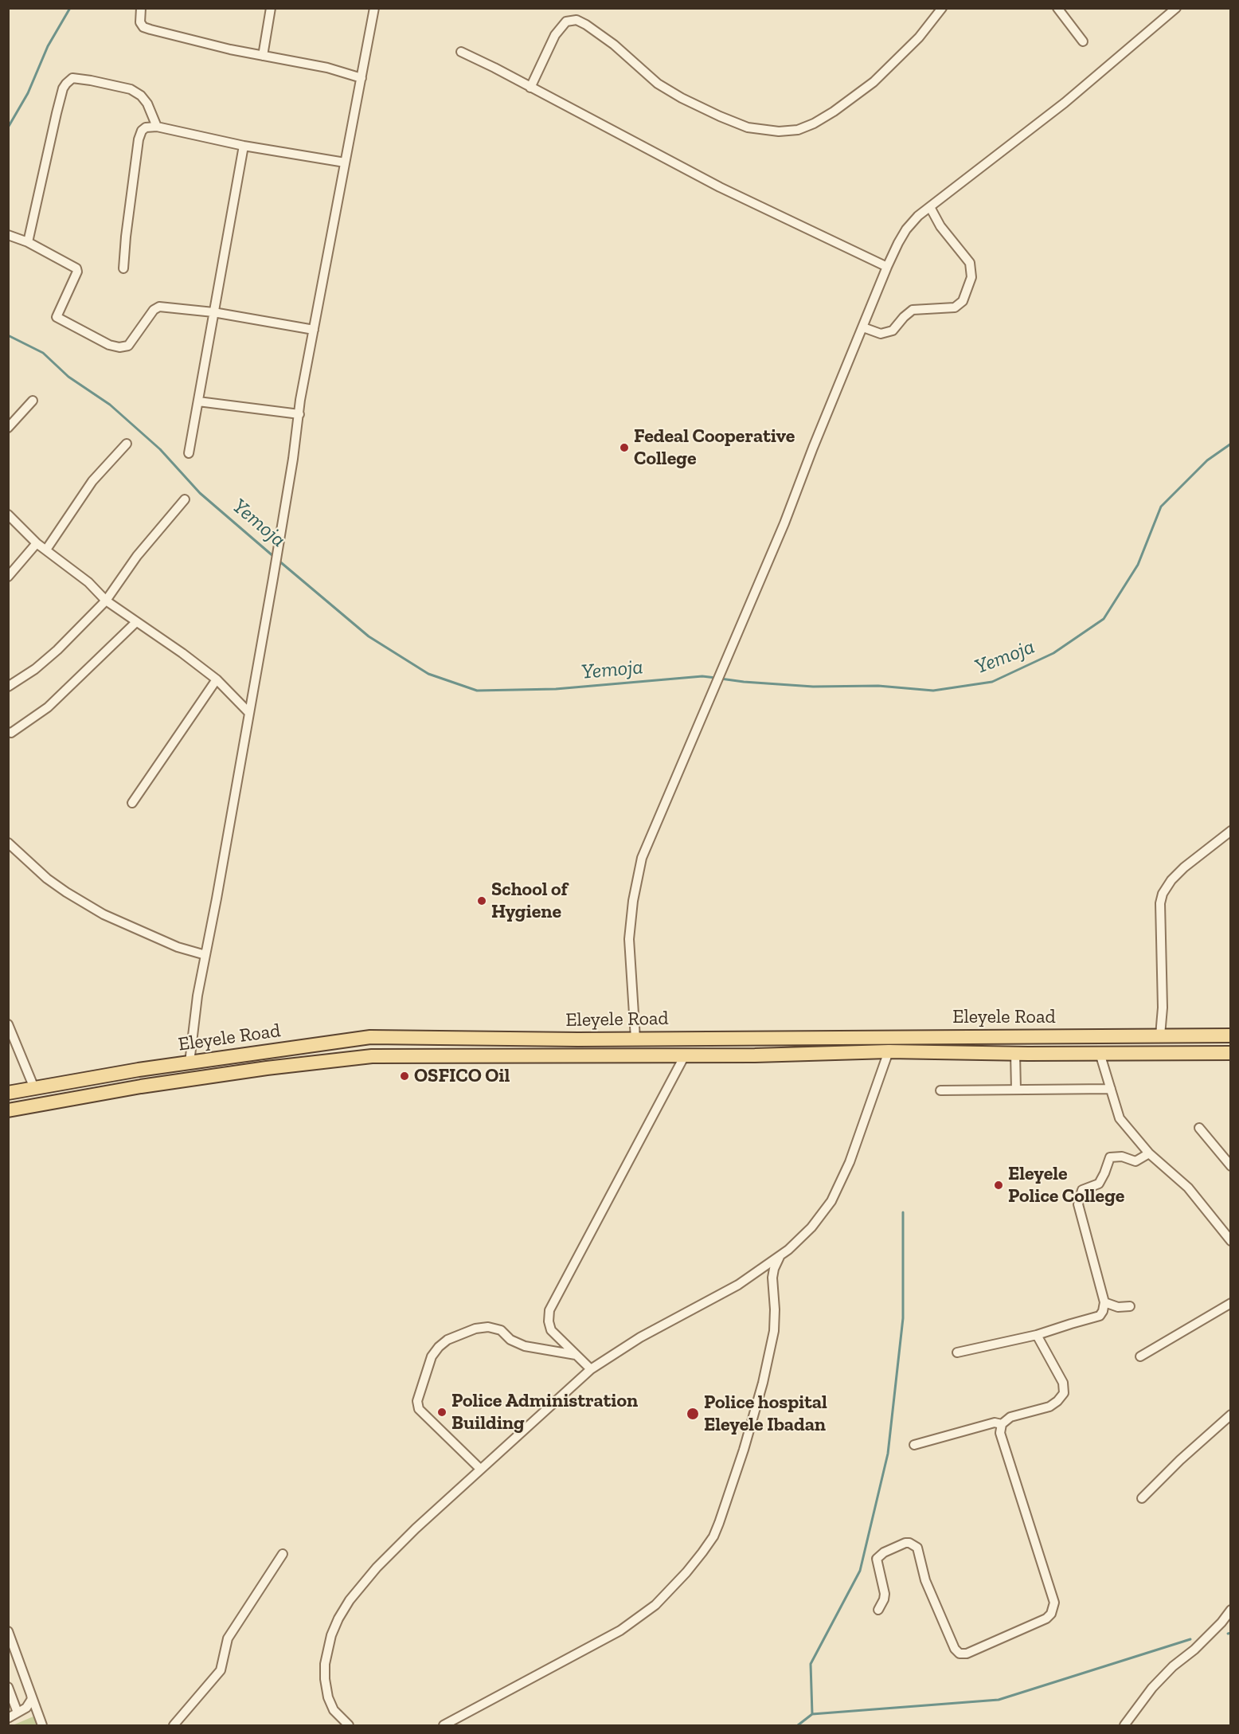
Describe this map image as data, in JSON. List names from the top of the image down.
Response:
{
  "streets": {
    "main road": ["Eleyele Road"]
  },
  "water": ["Yemoja"],
  "places": [
    "Fedeal Cooperative College",
    "School of Hygiene",
    "OSFICO Oil",
    "Eleyele Police College",
    "Police Administration Building",
    "Police hospital Eleyele Ibadan"
  ]
}
